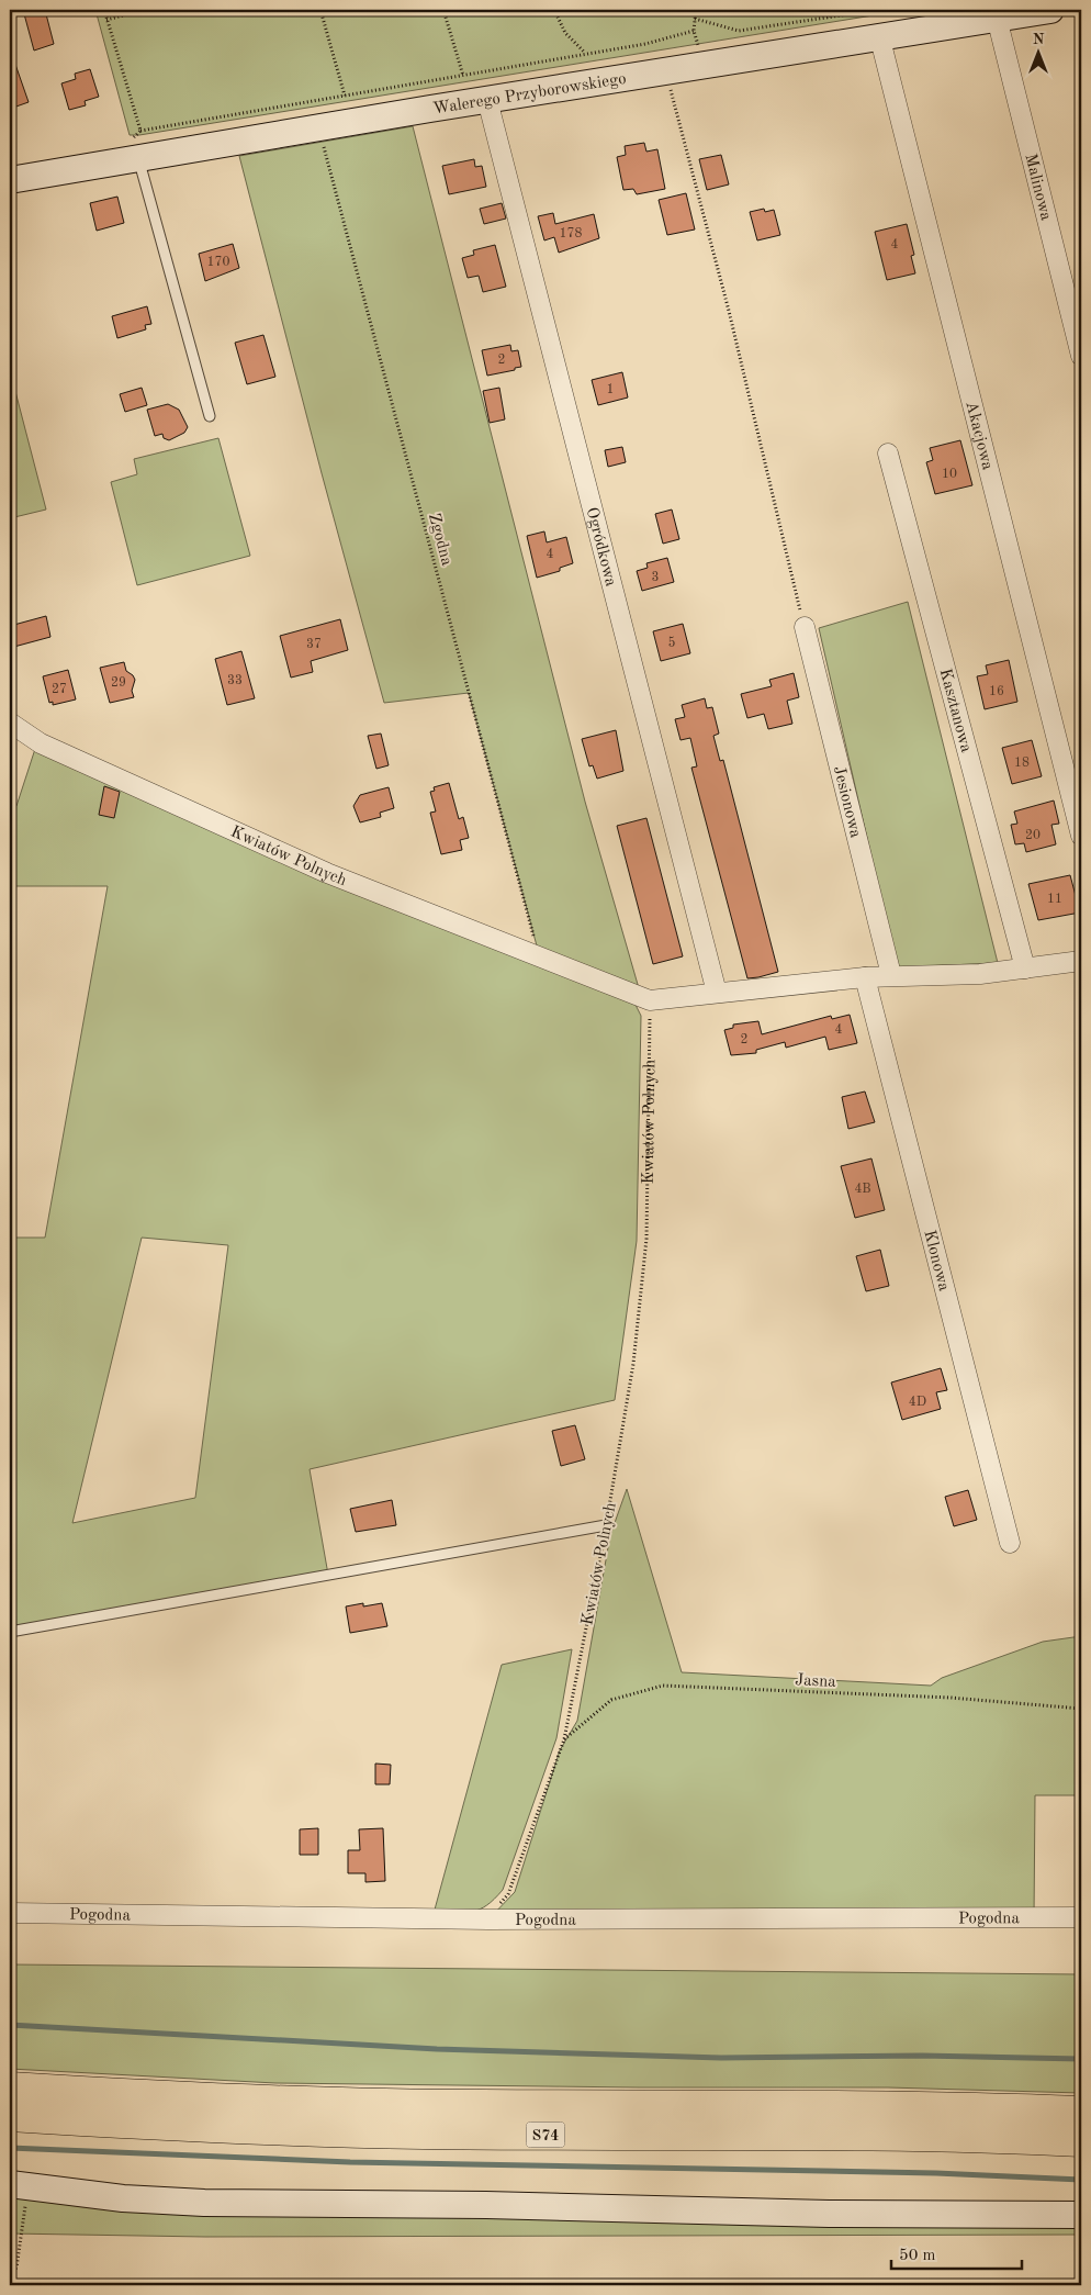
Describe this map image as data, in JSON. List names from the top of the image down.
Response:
{
  "streets": {
    "highway": ["S74"],
    "street": [
      "Walerego Przyborowskiego",
      "Malinowa",
      "Akacjowa",
      "Ogródkowa",
      "Kasztanowa",
      "Jesionowa",
      "Kwiatów Polnych",
      "Klonowa",
      "Pogodna"
    ],
    "path": ["Zgodna", "Jasna"]
  },
  "crossings": [
    ["Walerego Przyborowskiego", "Malinowa"],
    ["Walerego Przyborowskiego", "Akacjowa"],
    ["Walerego Przyborowskiego", "Zgodna"],
    ["Walerego Przyborowskiego", "Ogródkowa"],
    ["Zgodna", "Kwiatów Polnych"],
    ["Kwiatów Polnych", "Jasna"],
    ["Kwiatów Polnych", "Pogodna"]
  ],
  "house_numbers": [
    "178",
    "4",
    "170",
    "2",
    "1",
    "10",
    "4",
    "3",
    "5",
    "37",
    "33",
    "29",
    "27",
    "16",
    "18",
    "20",
    "11",
    "4",
    "2",
    "4B",
    "4D"
  ],
  "scale_bar": "50 m",
  "north": "top"
}
